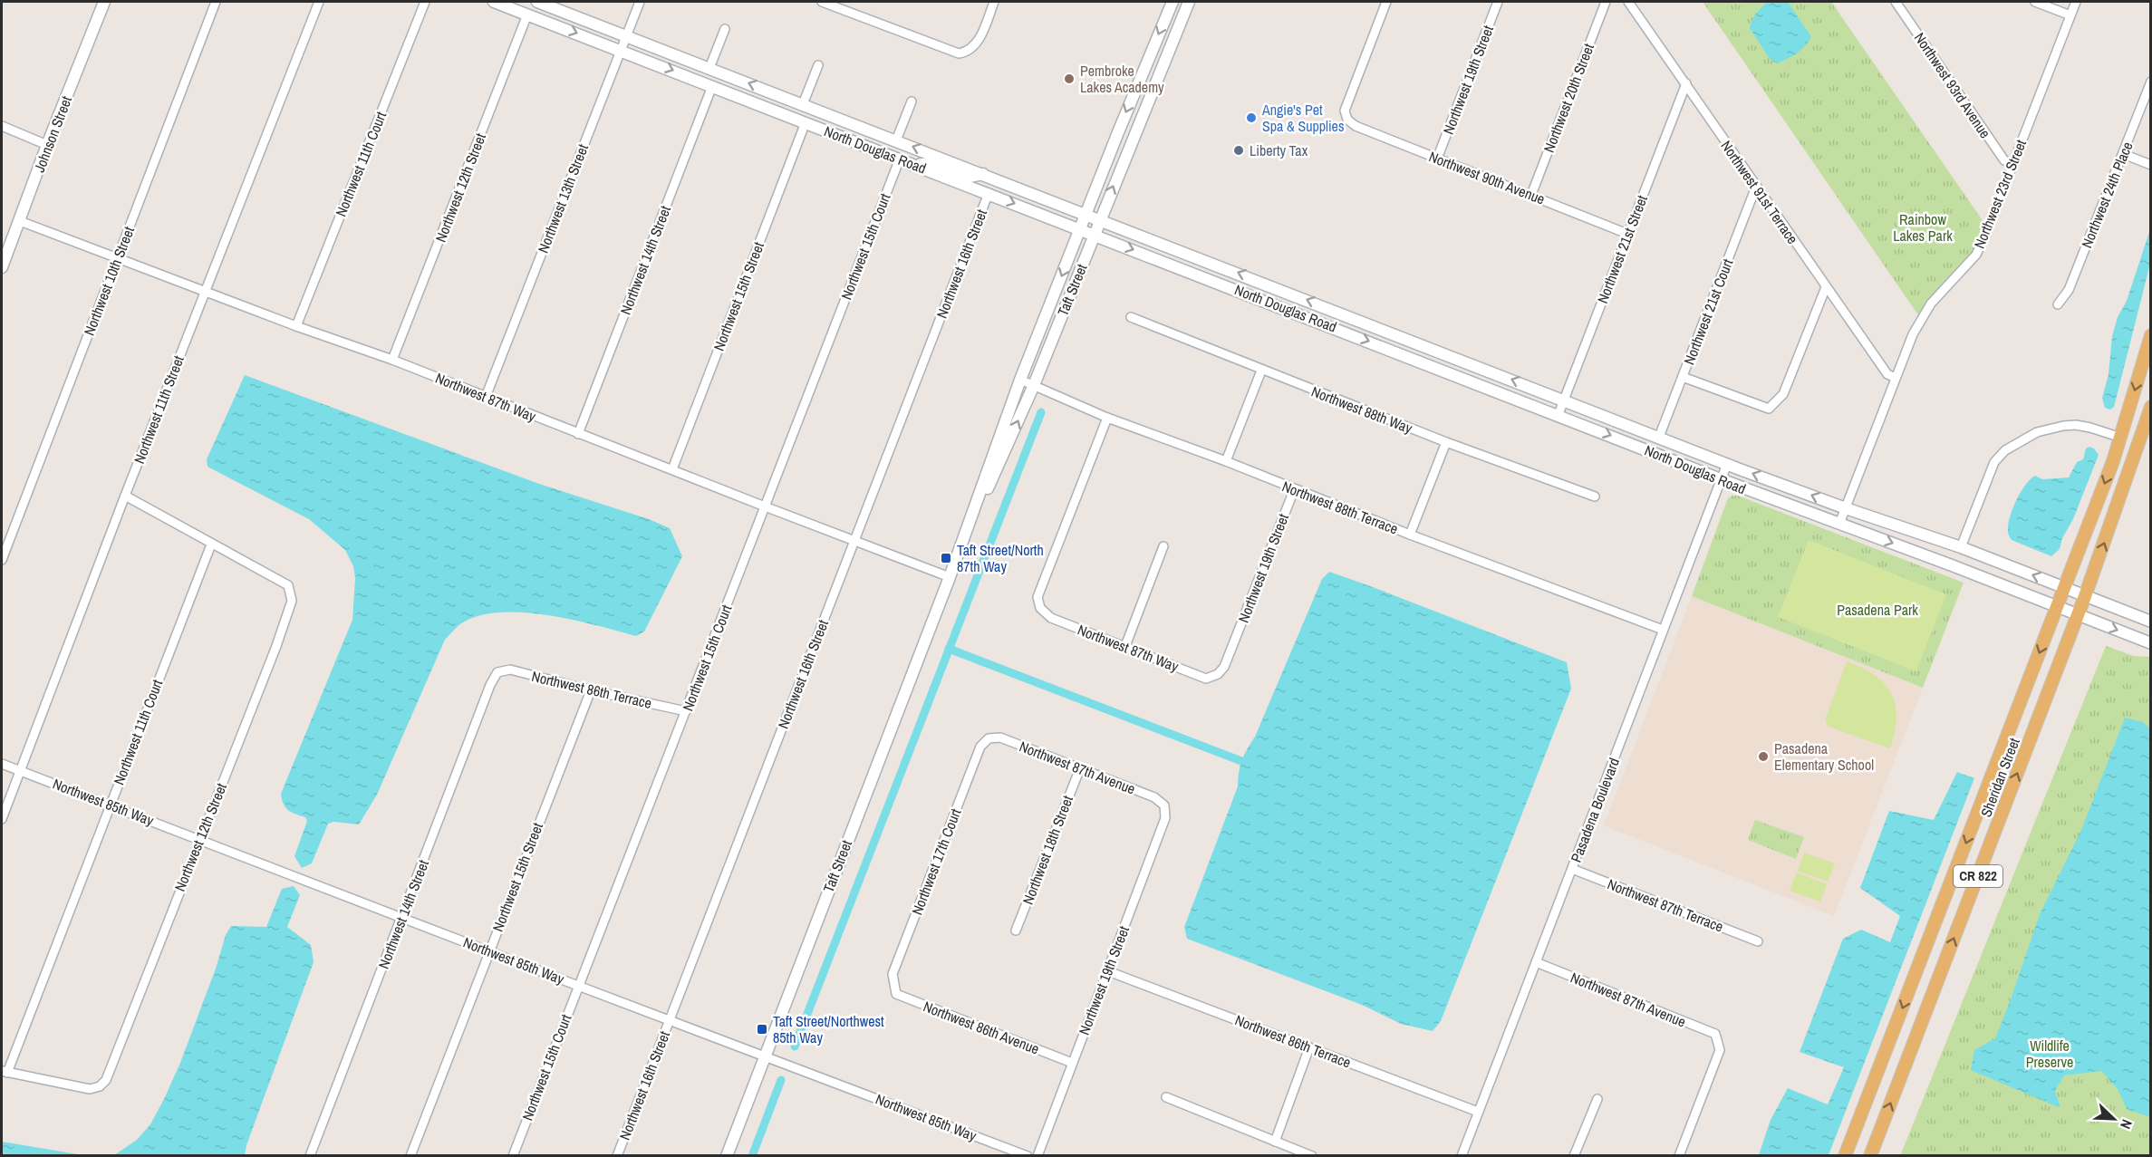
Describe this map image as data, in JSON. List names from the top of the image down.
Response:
{
  "streets": {
    "main road": [
      "Johnson Street",
      "North Douglas Road",
      "Taft Street",
      "Sheridan Street",
      "CR 822"
    ],
    "street": [
      "Northwest 19th Street",
      "Northwest 93rd Avenue",
      "Northwest 20th Street",
      "Northwest 11th Court",
      "Northwest 90th Avenue",
      "Northwest 12th Street",
      "Northwest 91st Terrace",
      "Northwest 23rd Street",
      "Northwest 24th Place",
      "Northwest 13th Street",
      "Northwest 15th Court",
      "Northwest 21st Street",
      "Northwest 14th Street",
      "Northwest 16th Street",
      "Northwest 10th Street",
      "Northwest 15th Street",
      "Northwest 21st Court",
      "Northwest 87th Way",
      "Northwest 11th Street",
      "Northwest 88th Way",
      "Northwest 88th Terrace",
      "Northwest 86th Terrace",
      "Northwest 87th Avenue",
      "Northwest 85th Way",
      "Pasadena Boulevard",
      "Northwest 18th Street",
      "Northwest 17th Court",
      "Northwest 87th Terrace",
      "Northwest 86th Avenue"
    ]
  },
  "crossings": [
    ["Northwest 19th Street", "Northwest 90th Avenue"],
    ["Northwest 19th Street", "Northwest 87th Way"],
    ["Northwest 19th Street", "Northwest 88th Terrace"],
    ["Northwest 19th Street", "Northwest 86th Terrace"],
    ["Northwest 19th Street", "Northwest 87th Avenue"],
    ["Northwest 19th Street", "Northwest 86th Avenue"],
    ["Northwest 93rd Avenue", "Northwest 23rd Street"],
    ["Northwest 20th Street", "Northwest 90th Avenue"],
    ["Johnson Street", "Northwest 87th Way"],
    ["North Douglas Road", "Northwest 12th Street"],
    ["North Douglas Road", "Northwest 23rd Street"],
    ["North Douglas Road", "Northwest 13th Street"],
    ["North Douglas Road", "Northwest 15th Court"],
    ["North Douglas Road", "Northwest 21st Street"],
    ["North Douglas Road", "Northwest 14th Street"],
    ["North Douglas Road", "Northwest 16th Street"],
    ["North Douglas Road", "Taft Street"],
    ["North Douglas Road", "Northwest 15th Street"],
    ["North Douglas Road", "Northwest 21st Court"],
    ["North Douglas Road", "Sheridan Street"],
    ["North Douglas Road", "Pasadena Boulevard"],
    ["Northwest 11th Court", "Northwest 12th Street"],
    ["Northwest 11th Court", "Northwest 87th Way"],
    ["Northwest 11th Court", "Northwest 85th Way"],
    ["Northwest 90th Avenue", "Northwest 21st Street"],
    ["Northwest 12th Street", "Northwest 87th Way"],
    ["Northwest 12th Street", "Northwest 85th Way"],
    ["Northwest 91st Terrace", "Northwest 23rd Street"],
    ["Northwest 91st Terrace", "Northwest 21st Street"],
    ["Northwest 91st Terrace", "Northwest 21st Court"],
    ["Northwest 13th Street", "Northwest 87th Way"],
    ["Northwest 15th Court", "Northwest 87th Way"],
    ["Northwest 15th Court", "Northwest 86th Terrace"],
    ["Northwest 15th Court", "Northwest 85th Way"],
    ["Northwest 14th Street", "Northwest 87th Way"],
    ["Northwest 14th Street", "Northwest 86th Terrace"],
    ["Northwest 14th Street", "Northwest 85th Way"],
    ["Northwest 16th Street", "Northwest 87th Way"],
    ["Northwest 16th Street", "Northwest 85th Way"],
    ["Northwest 10th Street", "Northwest 87th Way"],
    ["Taft Street", "Northwest 87th Way"],
    ["Taft Street", "Northwest 88th Terrace"],
    ["Taft Street", "Northwest 85th Way"],
    ["Northwest 15th Street", "Northwest 87th Way"],
    ["Northwest 15th Street", "Northwest 86th Terrace"],
    ["Northwest 15th Street", "Northwest 85th Way"],
    ["Northwest 87th Way", "Northwest 11th Street"],
    ["Northwest 87th Way", "Northwest 88th Terrace"],
    ["Northwest 11th Street", "Northwest 85th Way"],
    ["Northwest 88th Terrace", "Pasadena Boulevard"],
    ["Northwest 86th Terrace", "Pasadena Boulevard"],
    ["Northwest 87th Avenue", "Pasadena Boulevard"],
    ["Northwest 87th Avenue", "Northwest 18th Street"],
    ["Northwest 87th Avenue", "Northwest 17th Court"],
    ["Pasadena Boulevard", "Northwest 87th Terrace"],
    ["Northwest 17th Court", "Northwest 86th Avenue"]
  ],
  "parks": ["Rainbow Lakes Park", "Pasadena Park", "Wildlife Preserve"],
  "places": {
    "other": [
      "Pembroke Lakes Academy",
      "Angie's Pet Spa & Supplies",
      "Liberty Tax",
      "Pasadena Elementary School"
    ],
    "transit": ["Taft Street/North 87th Way", "Taft Street/Northwest 85th Way"]
  },
  "north": "bottom right"
}
